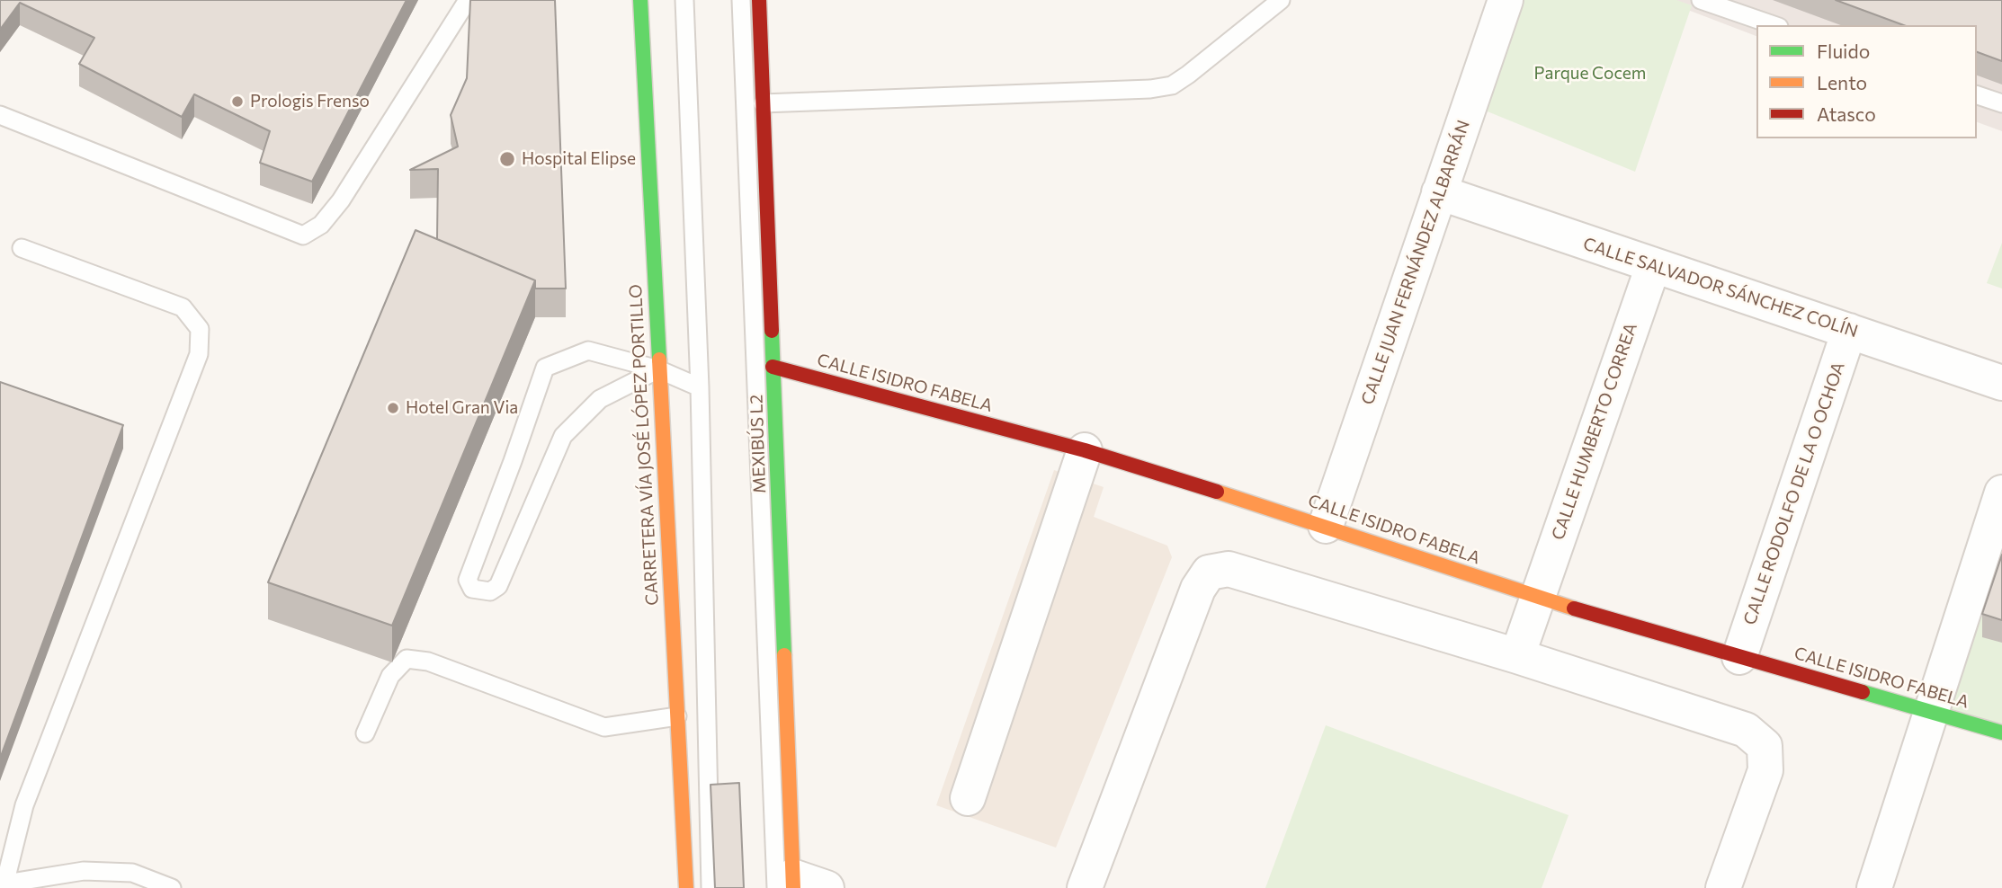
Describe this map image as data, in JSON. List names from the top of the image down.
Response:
{
  "streets": {
    "main road": ["CALLE ISIDRO FABELA", "CARRETERA VÍA JOSÉ LÓPEZ PORTILLO"],
    "street": [
      "CALLE JUAN FERNÁNDEZ ALBARRÁN",
      "CALLE SALVADOR SÁNCHEZ COLÍN",
      "CALLE HUMBERTO CORREA",
      "CALLE RODOLFO DE LA O OCHOA"
    ],
    "lane": ["MEXIBÚS L2"]
  },
  "crossings": [
    ["CALLE JUAN FERNÁNDEZ ALBARRÁN", "CALLE SALVADOR SÁNCHEZ COLÍN"],
    ["CALLE JUAN FERNÁNDEZ ALBARRÁN", "CALLE ISIDRO FABELA"],
    ["CALLE SALVADOR SÁNCHEZ COLÍN", "CALLE HUMBERTO CORREA"],
    ["CALLE SALVADOR SÁNCHEZ COLÍN", "CALLE RODOLFO DE LA O OCHOA"],
    ["CALLE ISIDRO FABELA", "CALLE HUMBERTO CORREA"],
    ["CALLE ISIDRO FABELA", "CALLE RODOLFO DE LA O OCHOA"]
  ],
  "parks": ["Parque Cocem"],
  "places": ["Prologis Frenso", "Hospital Elipse", "Hotel Gran Via"],
  "legend": ["Fluido", "Lento", "Atasco"]
}
